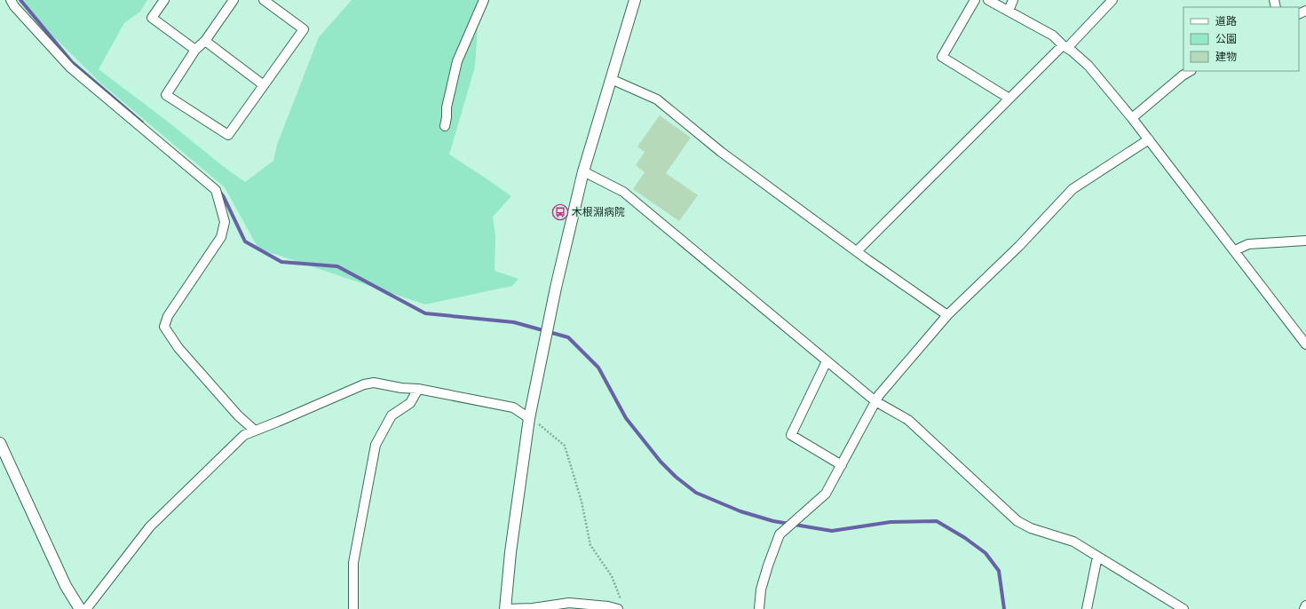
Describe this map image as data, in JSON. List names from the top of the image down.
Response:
{
  "places": {
    "bus stop": ["木根淵病院"]
  },
  "legend": ["道路", "公園", "建物"]
}
